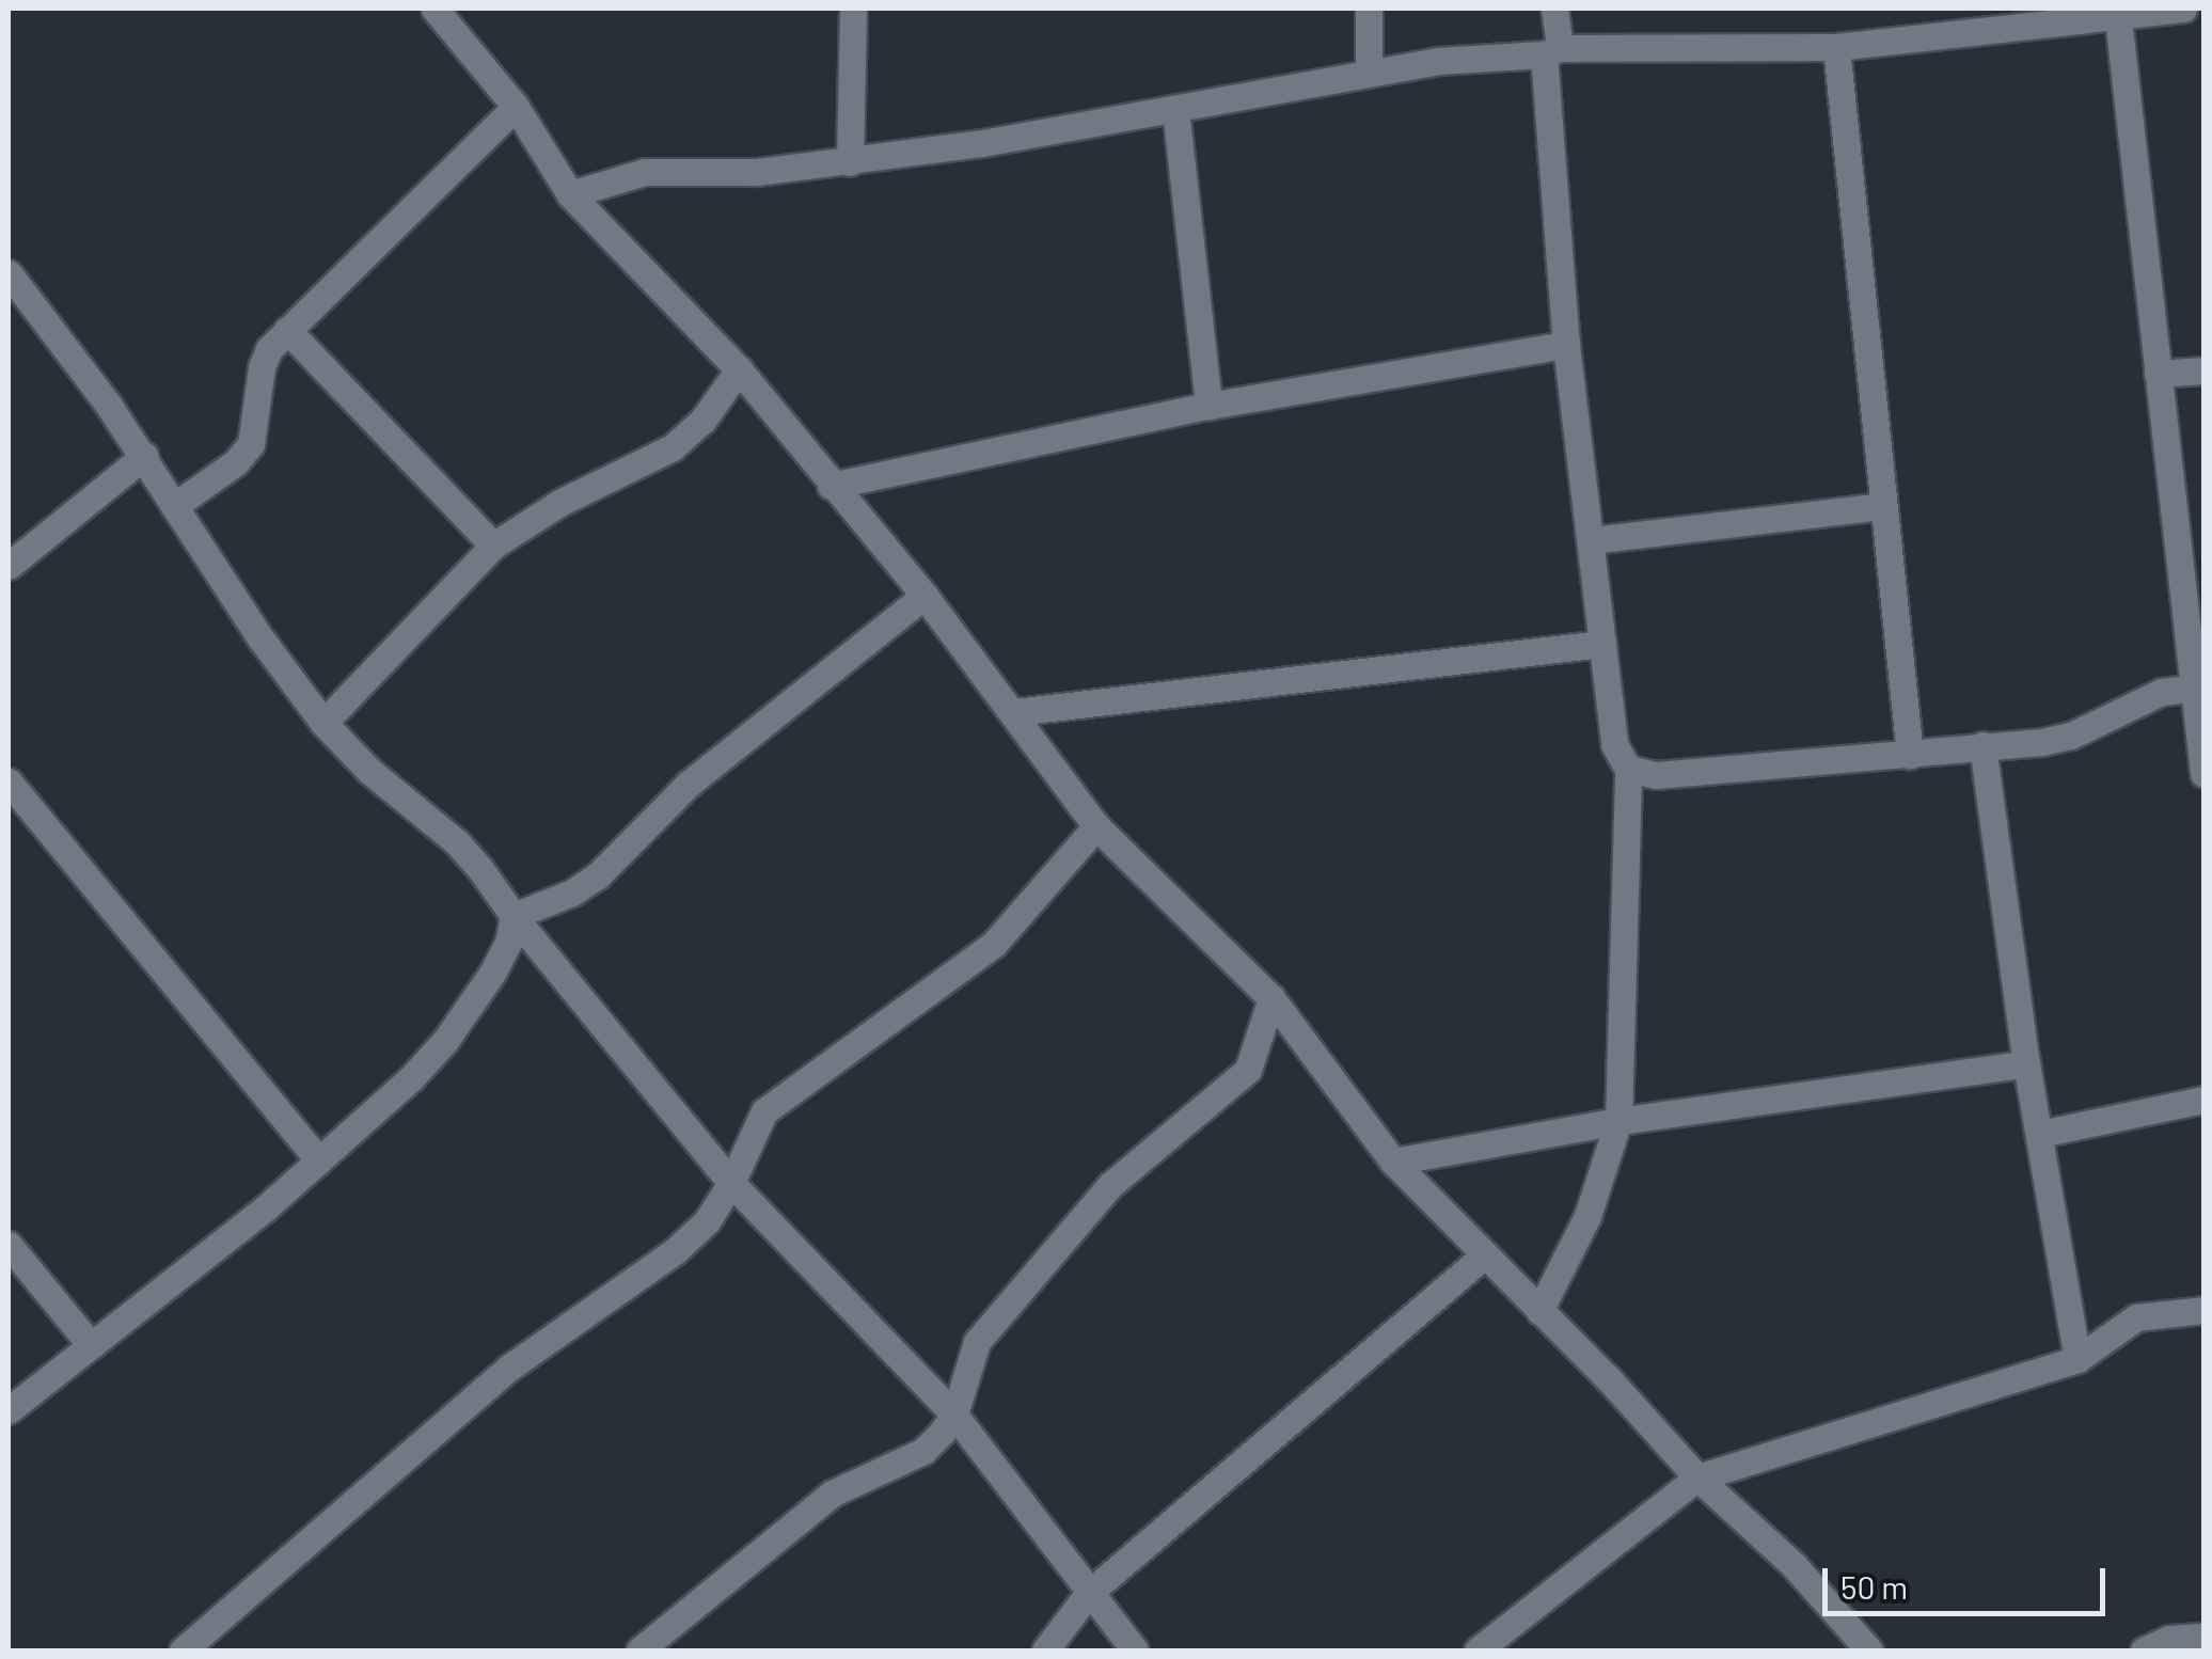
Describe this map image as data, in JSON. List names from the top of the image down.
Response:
{
  "scale_bar": "50 m"
}
